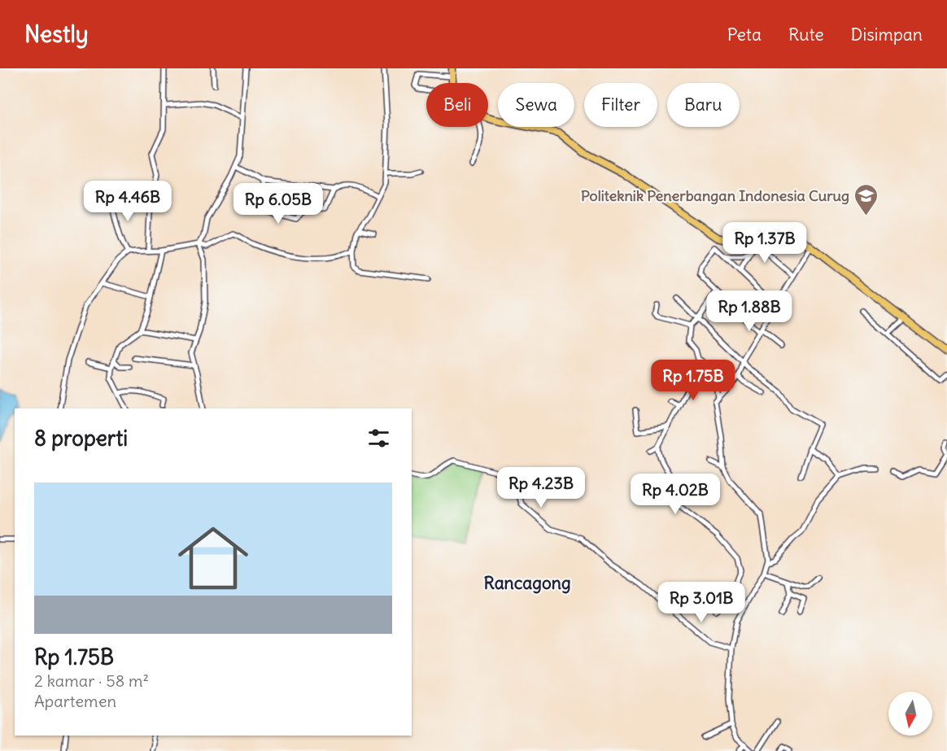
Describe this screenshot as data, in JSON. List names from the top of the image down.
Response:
{
  "districts": ["Rancagong"],
  "places": {
    "school or university": ["Politeknik Penerbangan Indonesia Curug"]
  },
  "north": "bottom",
  "page": {
    "header": "Nestly",
    "nav": ["Peta", "Rute", "Disimpan"],
    "chip": [
      "Beli",
      "Sewa",
      "Filter",
      "Baru"
    ],
    "price": [
      "Rp 4.46B",
      "Rp 6.05B",
      "Rp 1.37B",
      "Rp 1.88B",
      "Rp 1.75B",
      "Rp 4.23B",
      "Rp 4.02B",
      "Rp 3.01B"
    ],
    "heading": "8 properti",
    "list": [
      {
        "name": "Rp 1.75B",
        "note": "2 kamar · 58 m² · Apartemen"
      }
    ]
  }
}
